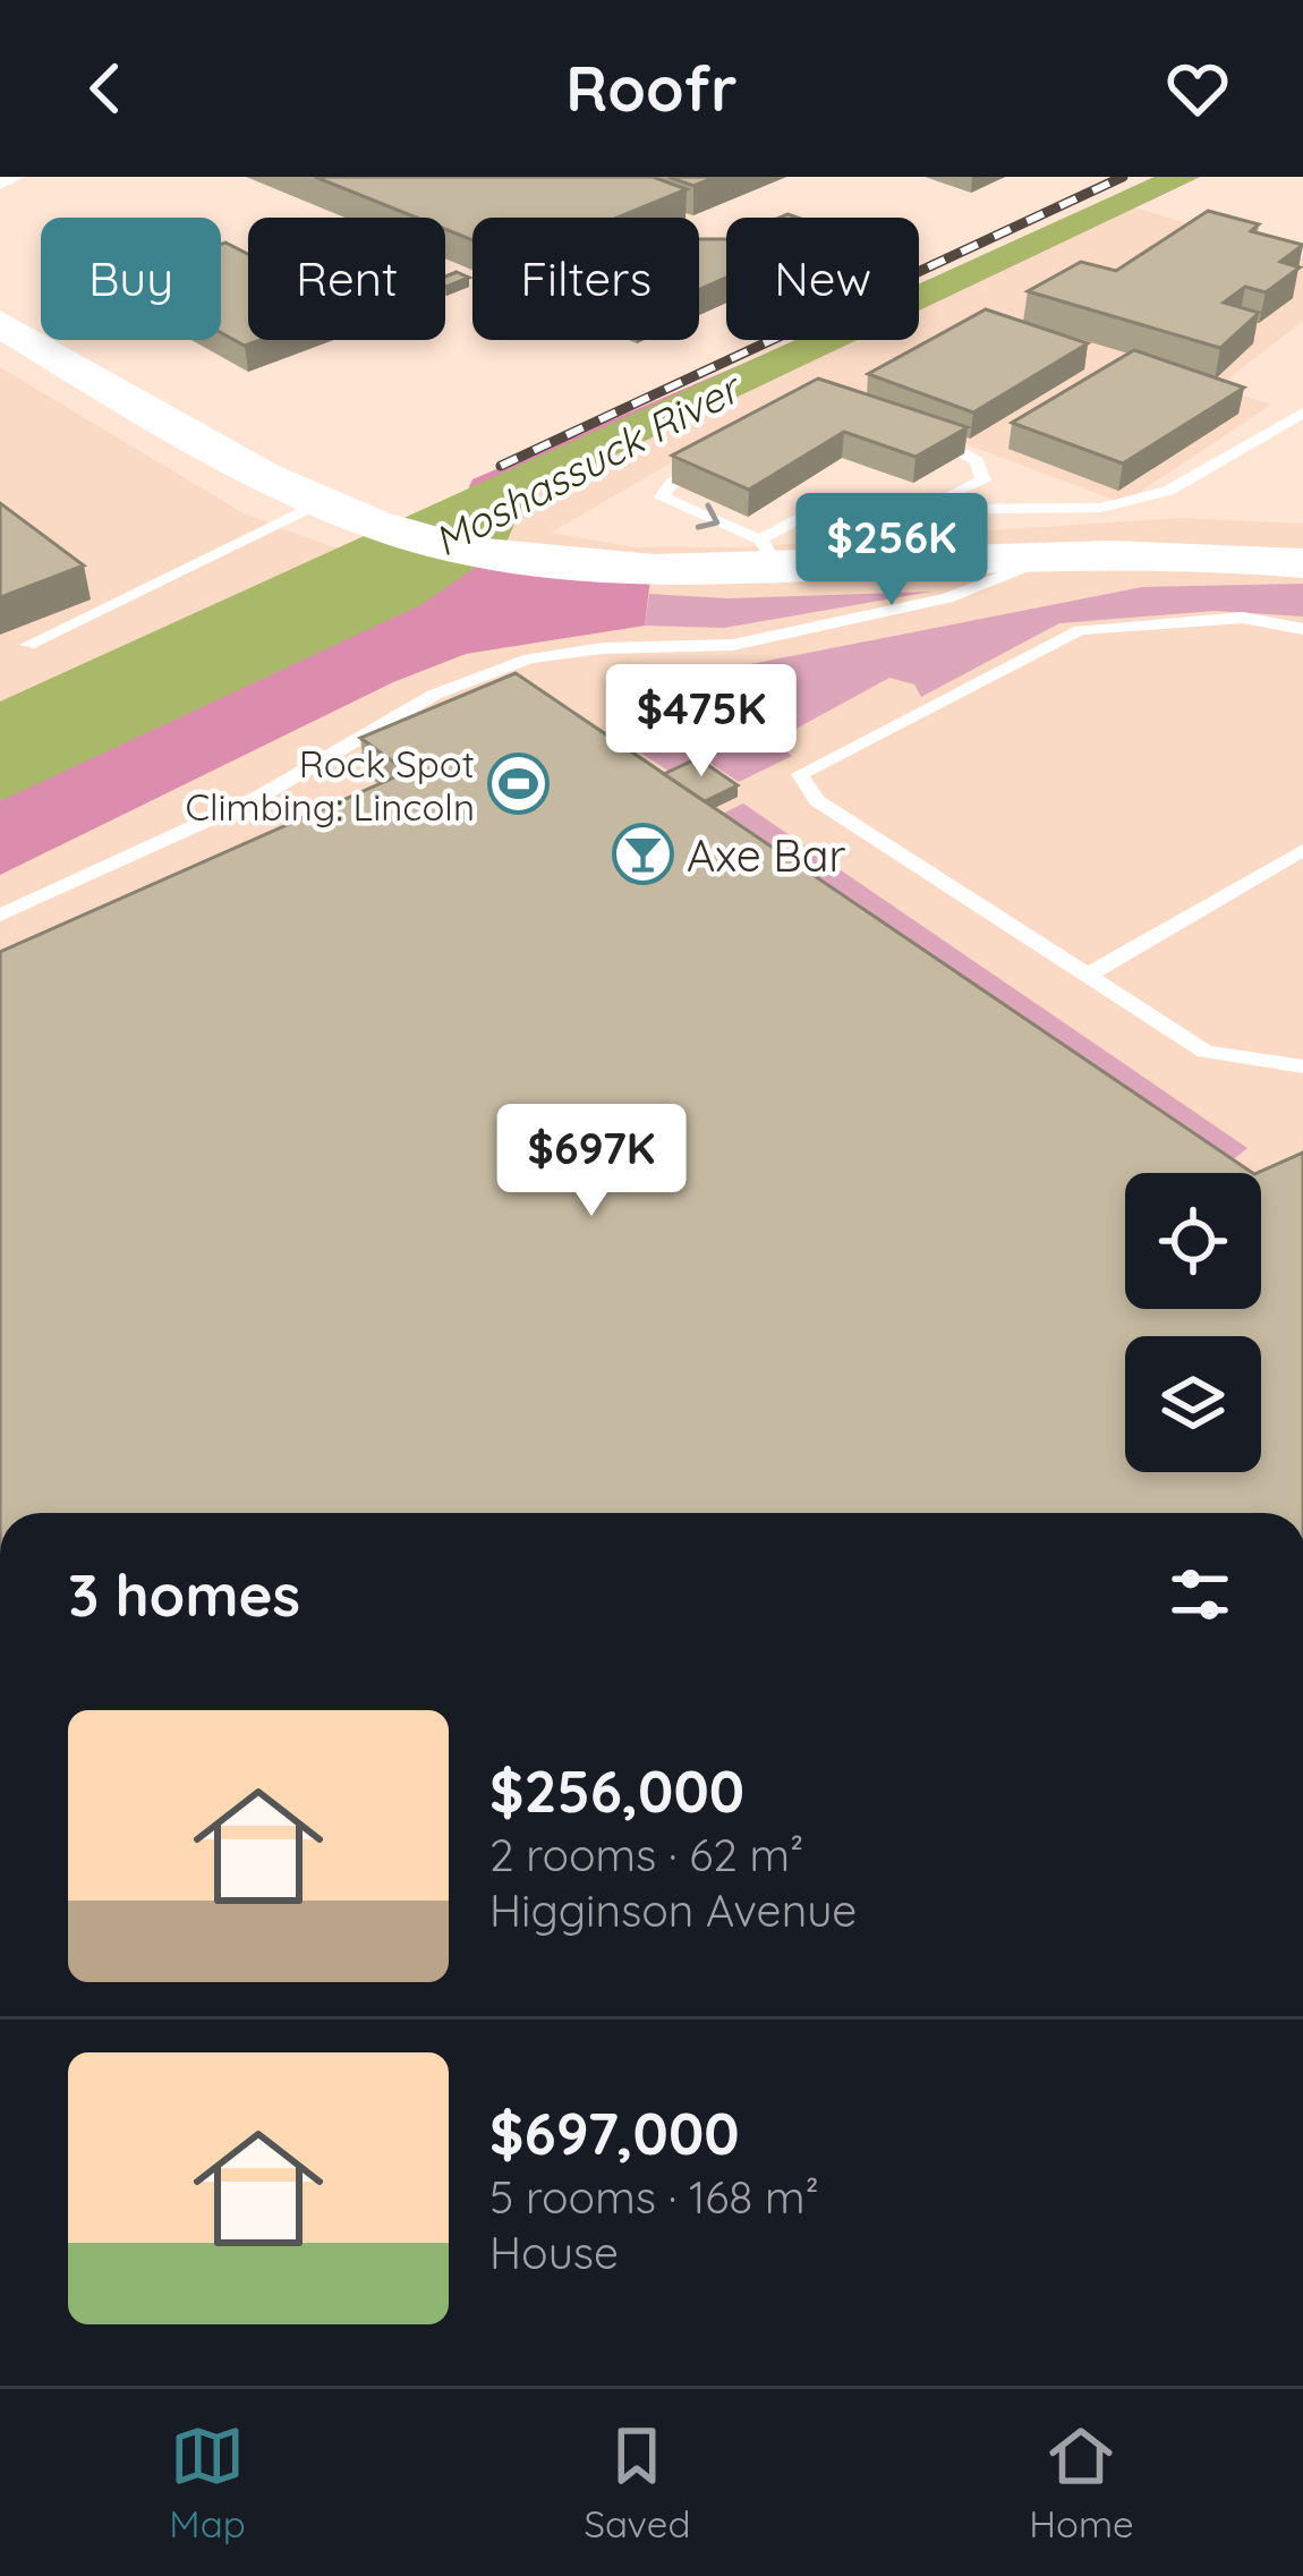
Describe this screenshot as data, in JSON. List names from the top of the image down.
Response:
{
  "water": ["Moshassuck River"],
  "places": {
    "sports": ["Rock Spot Climbing: Lincoln"],
    "bar": ["Axe Bar"]
  },
  "page": {
    "header": "Roofr",
    "chip": [
      "Buy",
      "Rent",
      "Filters",
      "New"
    ],
    "price": ["$256K", "$475K", "$697K"],
    "heading": "3 homes",
    "list": [
      {
        "name": "$256,000",
        "note": "2 rooms · 62 m² · Higginson Avenue"
      },
      {
        "name": "$697,000",
        "note": "5 rooms · 168 m² · House"
      }
    ],
    "tabs": ["Map", "Saved", "Home"]
  }
}
